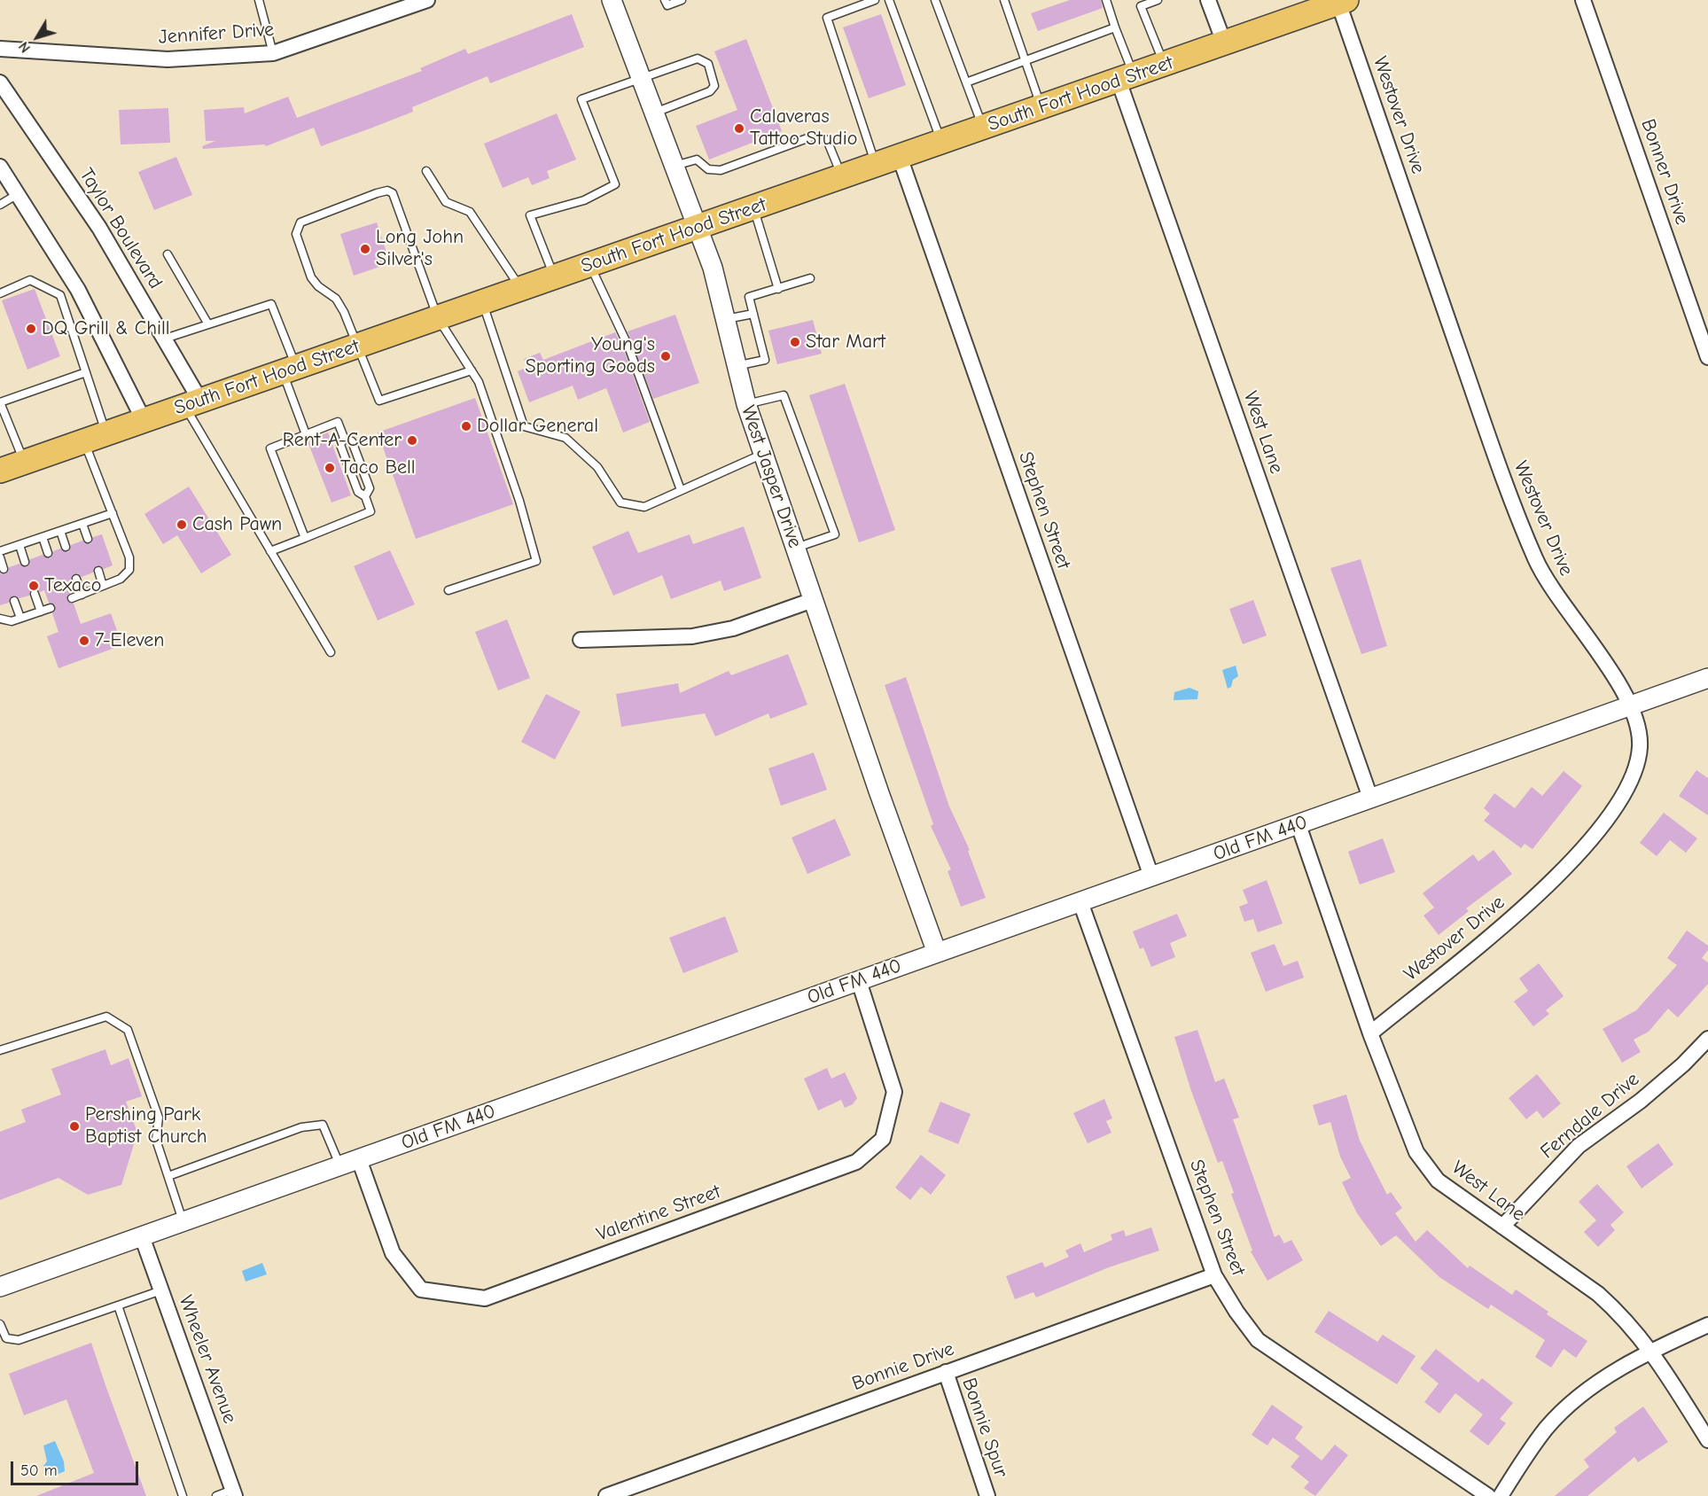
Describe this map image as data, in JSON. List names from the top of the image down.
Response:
{
  "streets": {
    "highway": ["South Fort Hood Street"],
    "street": [
      "Jennifer Drive",
      "Westover Drive",
      "Bonner Drive",
      "Taylor Boulevard",
      "West Lane",
      "West Jasper Drive",
      "Stephen Street",
      "Old FM 440",
      "Ferndale Drive",
      "Valentine Street",
      "Wheeler Avenue",
      "Bonnie Drive",
      "Bonnie Spur"
    ]
  },
  "crossings": [
    ["South Fort Hood Street", "Westover Drive"],
    ["South Fort Hood Street", "Taylor Boulevard"],
    ["South Fort Hood Street", "West Lane"],
    ["South Fort Hood Street", "West Jasper Drive"],
    ["South Fort Hood Street", "Stephen Street"],
    ["Westover Drive", "West Lane"],
    ["Westover Drive", "Old FM 440"],
    ["West Lane", "Old FM 440"],
    ["West Lane", "Ferndale Drive"],
    ["West Jasper Drive", "Old FM 440"],
    ["Stephen Street", "Old FM 440"],
    ["Stephen Street", "Bonnie Drive"],
    ["Old FM 440", "Valentine Street"],
    ["Old FM 440", "Wheeler Avenue"],
    ["Bonnie Drive", "Bonnie Spur"]
  ],
  "places": [
    "Calaveras Tattoo Studio",
    "Long John Silver's",
    "DQ Grill & Chill",
    "Star Mart",
    "Young's Sporting Goods",
    "Dollar General",
    "Rent-A-Center",
    "Taco Bell",
    "Cash Pawn",
    "Texaco",
    "7-Eleven",
    "Pershing Park Baptist Church"
  ],
  "scale_bar": "50 m",
  "north": "bottom left"
}
